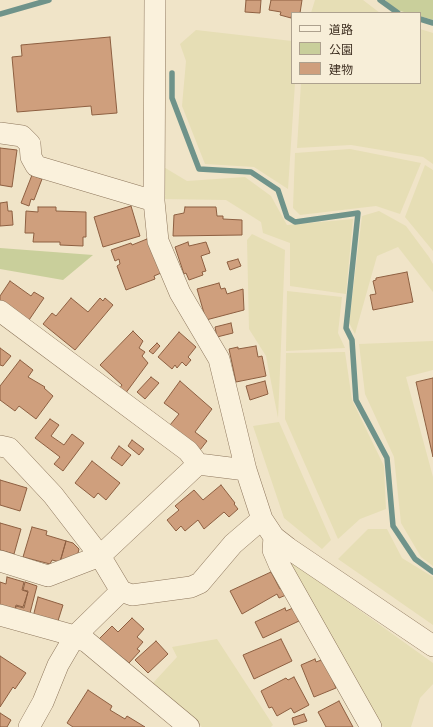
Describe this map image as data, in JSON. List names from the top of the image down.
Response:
{
  "legend": ["道路", "公園", "建物"]
}
